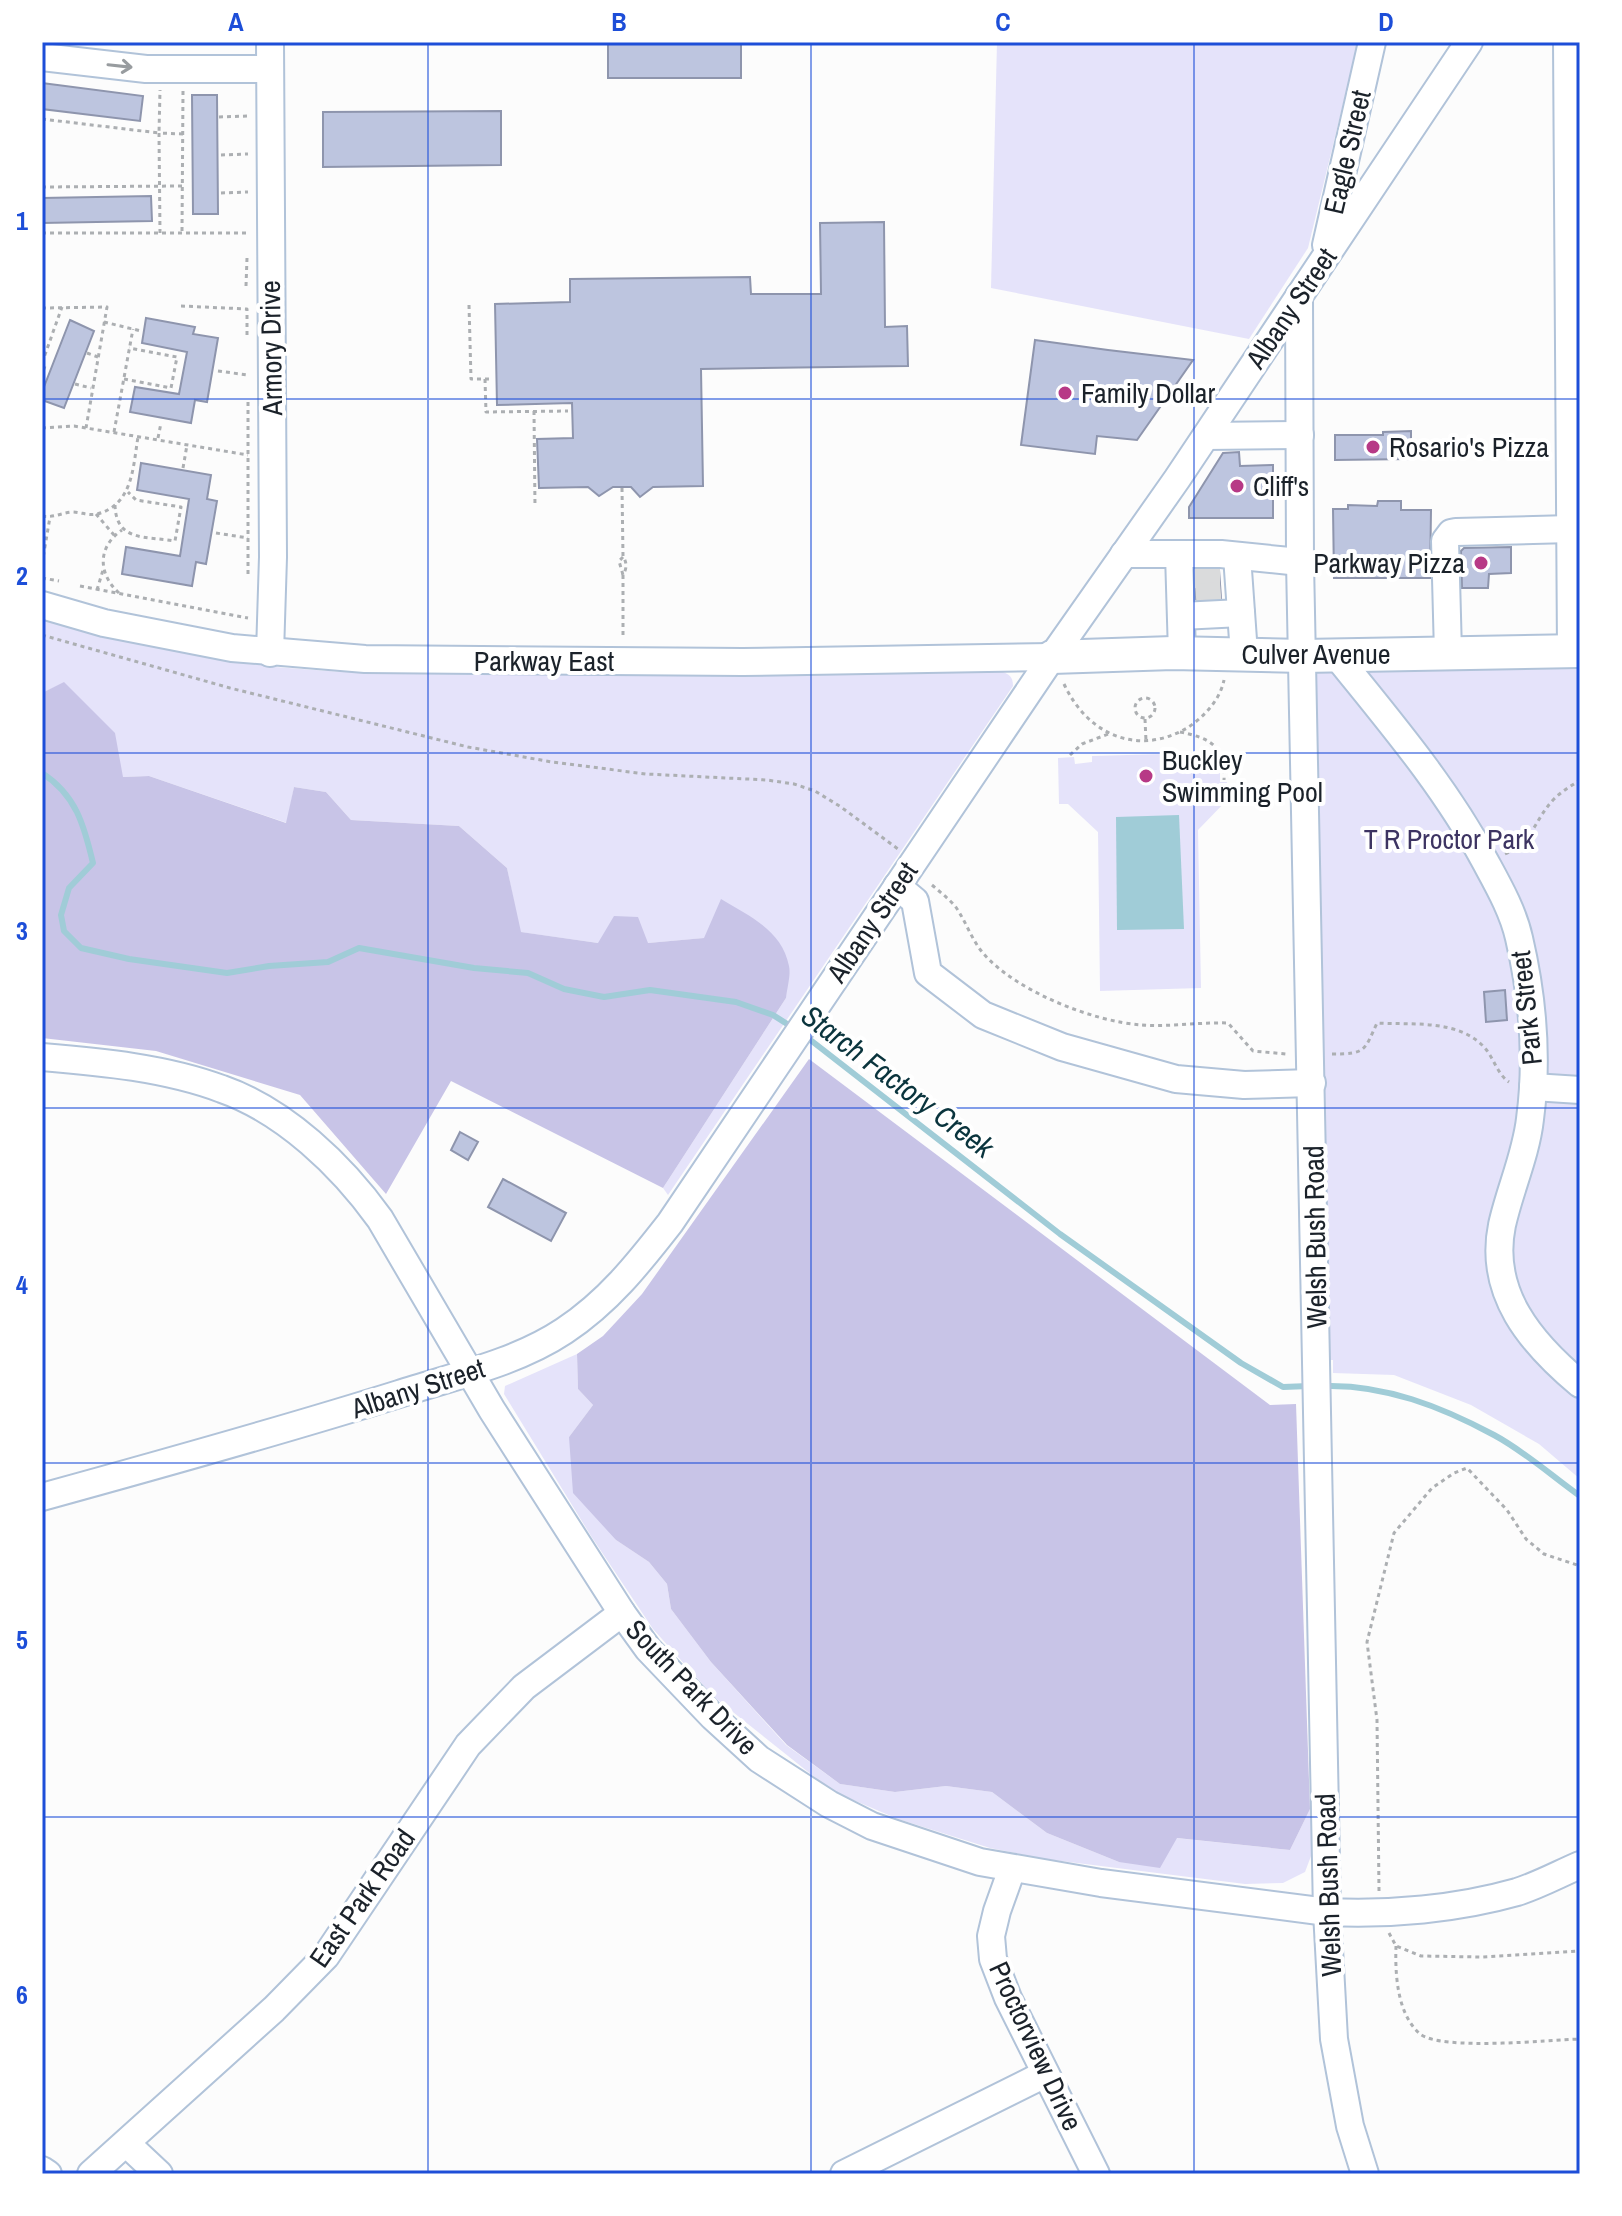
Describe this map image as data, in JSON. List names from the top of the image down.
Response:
{
  "streets": {
    "main road": ["Culver Avenue"],
    "street": [
      "Eagle Street",
      "Albany Street",
      "Armory Drive",
      "Parkway East",
      "Park Street",
      "Welsh Bush Road",
      "South Park Drive",
      "East Park Road",
      "Proctorview Drive"
    ]
  },
  "crossings": [
    ["Eagle Street", "Albany Street"],
    ["Albany Street", "Culver Avenue"],
    ["Albany Street", "Parkway East"],
    ["Albany Street", "Welsh Bush Road"],
    ["Albany Street", "South Park Drive"],
    ["Armory Drive", "Parkway East"],
    ["Culver Avenue", "Parkway East"],
    ["Culver Avenue", "Park Street"],
    ["Culver Avenue", "Welsh Bush Road"],
    ["Welsh Bush Road", "South Park Drive"],
    ["South Park Drive", "East Park Road"],
    ["South Park Drive", "Proctorview Drive"]
  ],
  "water": ["Starch Factory Creek"],
  "parks": ["T R Proctor Park"],
  "places": [
    "Family Dollar",
    "Rosario's Pizza",
    "Cliff's",
    "Parkway Pizza",
    "Buckley Swimming Pool"
  ],
  "grid": {
    "columns": [
      "A",
      "B",
      "C",
      "D"
    ],
    "rows": [
      "1",
      "2",
      "3",
      "4",
      "5",
      "6"
    ]
  }
}
